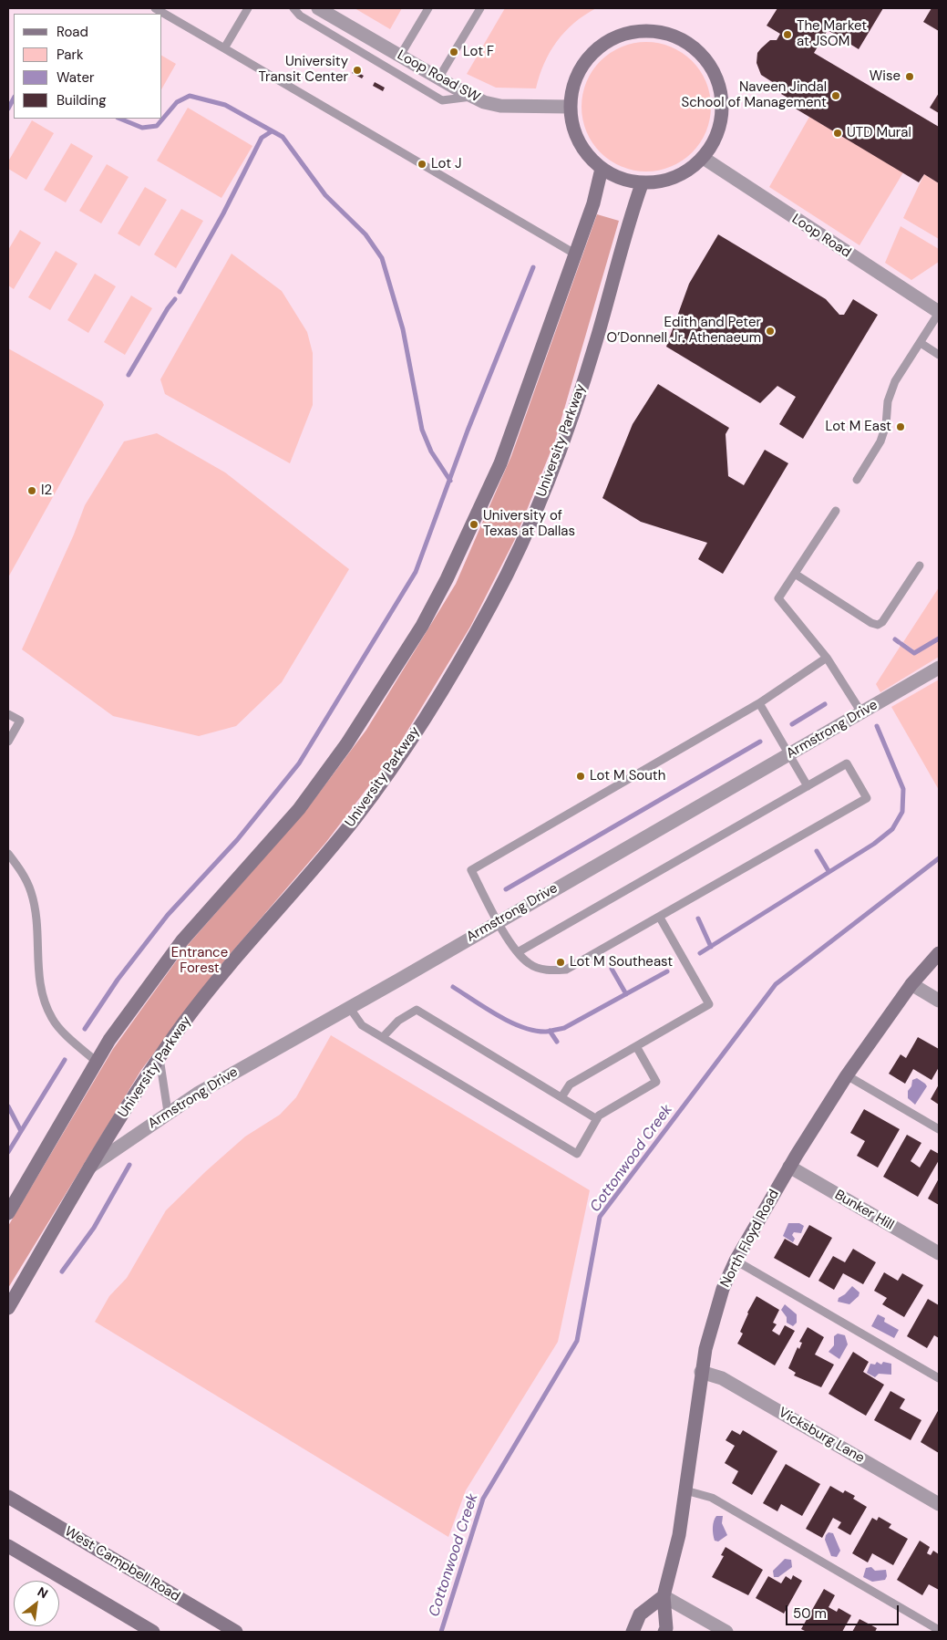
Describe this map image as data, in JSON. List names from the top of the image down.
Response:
{
  "streets": {
    "street": [
      "Loop Road SW",
      "Loop Road",
      "University Parkway",
      "Armstrong Drive",
      "Bunker Hill",
      "North Floyd Road",
      "Vicksburg Lane",
      "West Campbell Road"
    ]
  },
  "crossings": [
    ["Loop Road SW", "Loop Road"],
    ["Loop Road SW", "University Parkway"],
    ["Loop Road", "University Parkway"],
    ["University Parkway", "Armstrong Drive"],
    ["Bunker Hill", "North Floyd Road"],
    ["North Floyd Road", "Vicksburg Lane"]
  ],
  "water": ["Cottonwood Creek"],
  "parks": ["Entrance Forest"],
  "places": [
    "The Market at JSOM",
    "Lot F",
    "University Transit Center",
    "Wise",
    "Naveen Jindal School of Management",
    "UTD Mural",
    "Lot J",
    "Edith and Peter O’Donnell Jr. Athenaeum",
    "Lot M East",
    "I2",
    "University of Texas at Dallas",
    "Lot M South",
    "Lot M Southeast"
  ],
  "legend": [
    "Road",
    "Park",
    "Water",
    "Building"
  ],
  "scale_bar": "50 m",
  "north": "top right"
}
